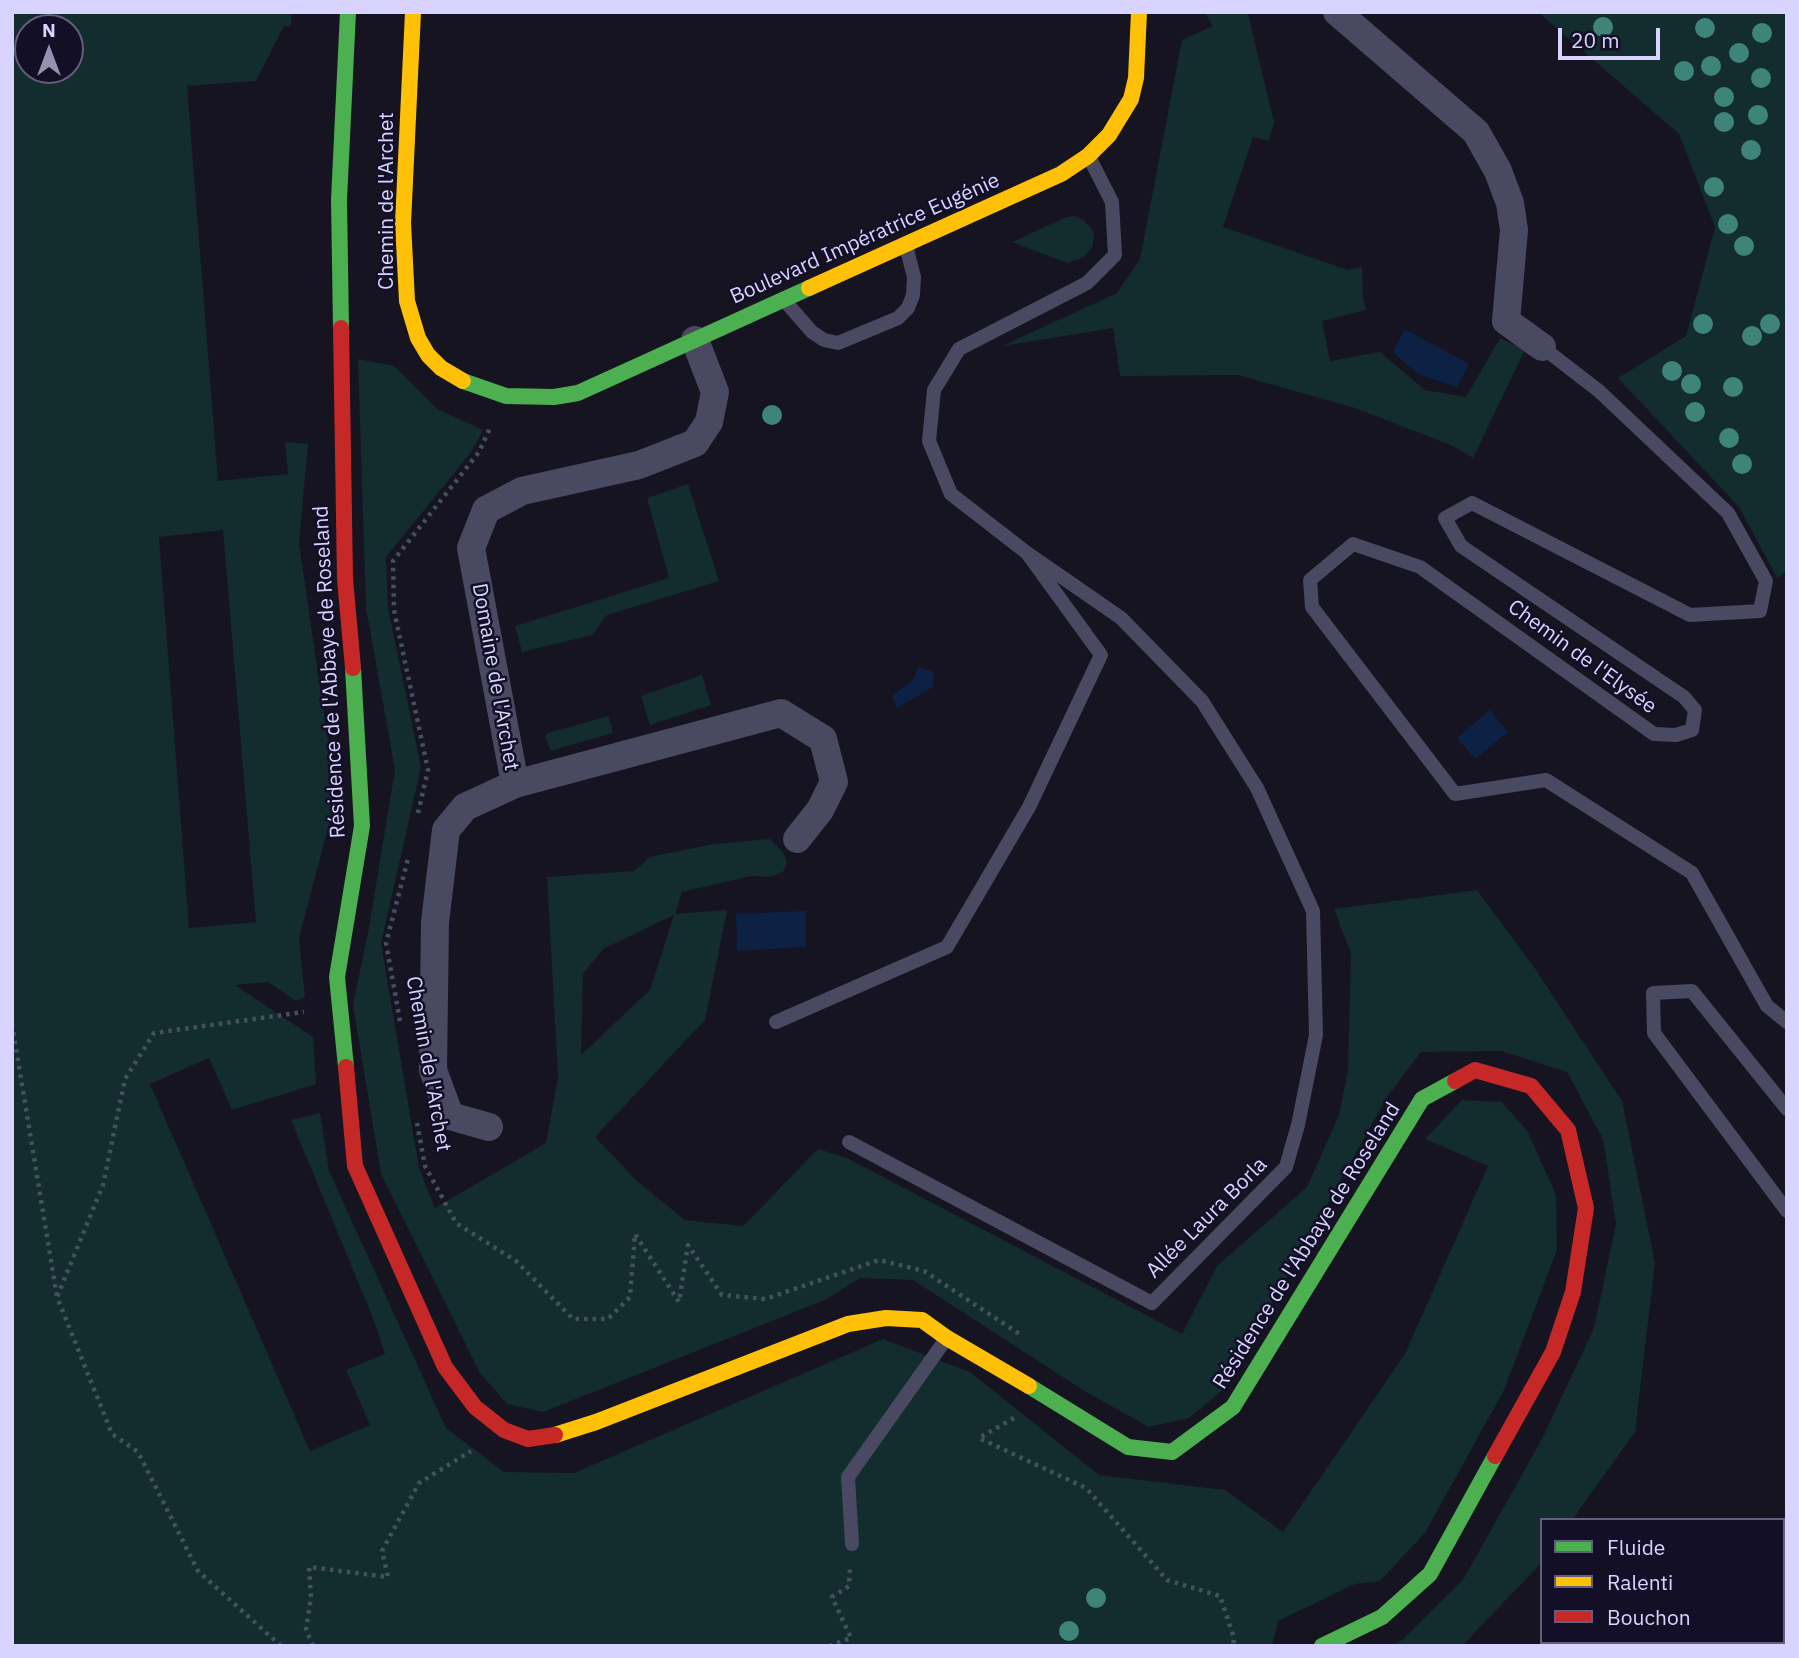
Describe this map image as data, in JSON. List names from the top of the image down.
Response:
{
  "streets": {
    "street": [
      "Chemin de l'Archet",
      "Boulevard Impératrice Eugénie",
      "Résidence de l'Abbaye de Roseland",
      "Domaine de l'Archet"
    ],
    "lane": ["Chemin de l'Elysée", "Allée Laura Borla"]
  },
  "crossings": [
    ["Chemin de l'Archet", "Boulevard Impératrice Eugénie"],
    ["Boulevard Impératrice Eugénie", "Domaine de l'Archet"],
    ["Boulevard Impératrice Eugénie", "Allée Laura Borla"]
  ],
  "legend": ["Fluide", "Ralenti", "Bouchon"],
  "scale_bar": "20 m",
  "north": "top"
}
